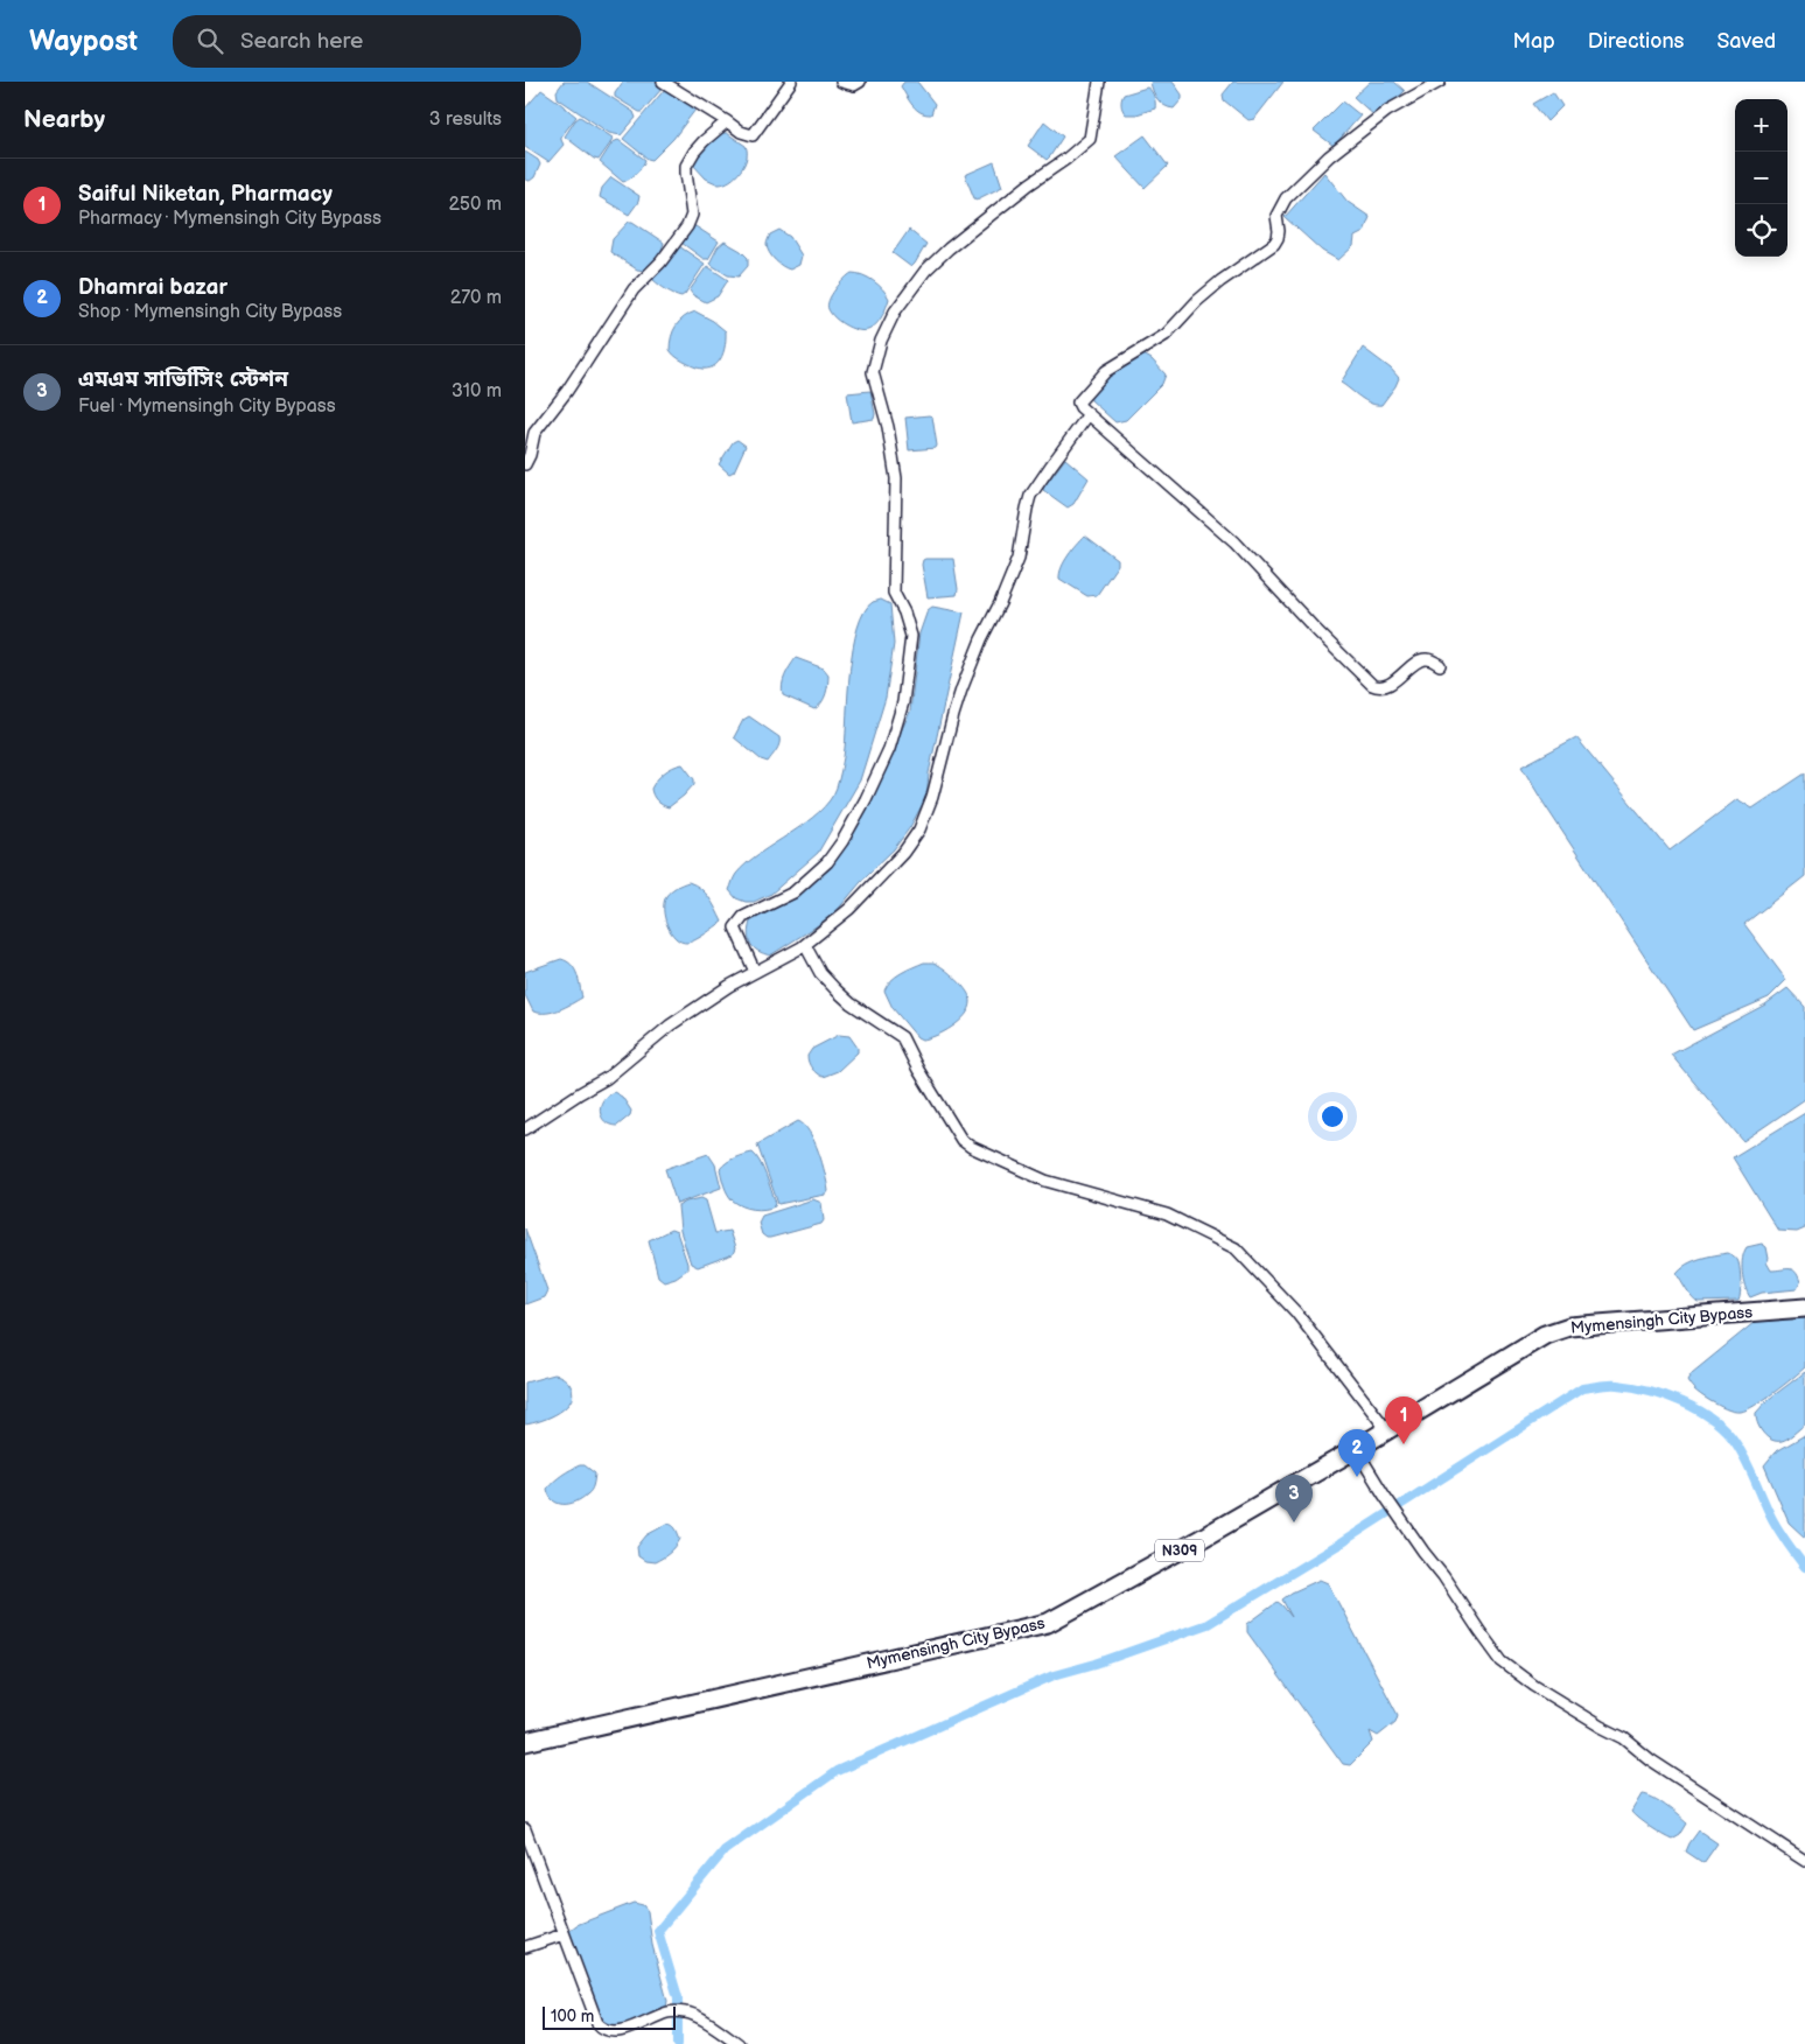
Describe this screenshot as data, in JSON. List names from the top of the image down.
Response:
{
  "streets": {
    "highway": ["Mymensingh City Bypass", "N309"]
  },
  "scale_bar": "100 m",
  "page": {
    "header": "Waypost",
    "search": "Search here",
    "nav": ["Map", "Directions", "Saved"],
    "heading": ["Nearby", "3 results"],
    "map_buttons": ["+", "−"],
    "list": [
      {
        "mark": "1",
        "name": "Saiful Niketan, Pharmacy",
        "note": "Pharmacy · Mymensingh City Bypass",
        "value": "250 m"
      },
      {
        "mark": "2",
        "name": "Dhamrai bazar",
        "note": "Shop · Mymensingh City Bypass",
        "value": "270 m"
      },
      {
        "mark": "3",
        "name": "এমএম সাভ‌িসি‌িং স্ট‌েশন",
        "note": "Fuel · Mymensingh City Bypass",
        "value": "310 m"
      }
    ],
    "pins": ["1", "2", "3"],
    "scale": "100 m"
  }
}
